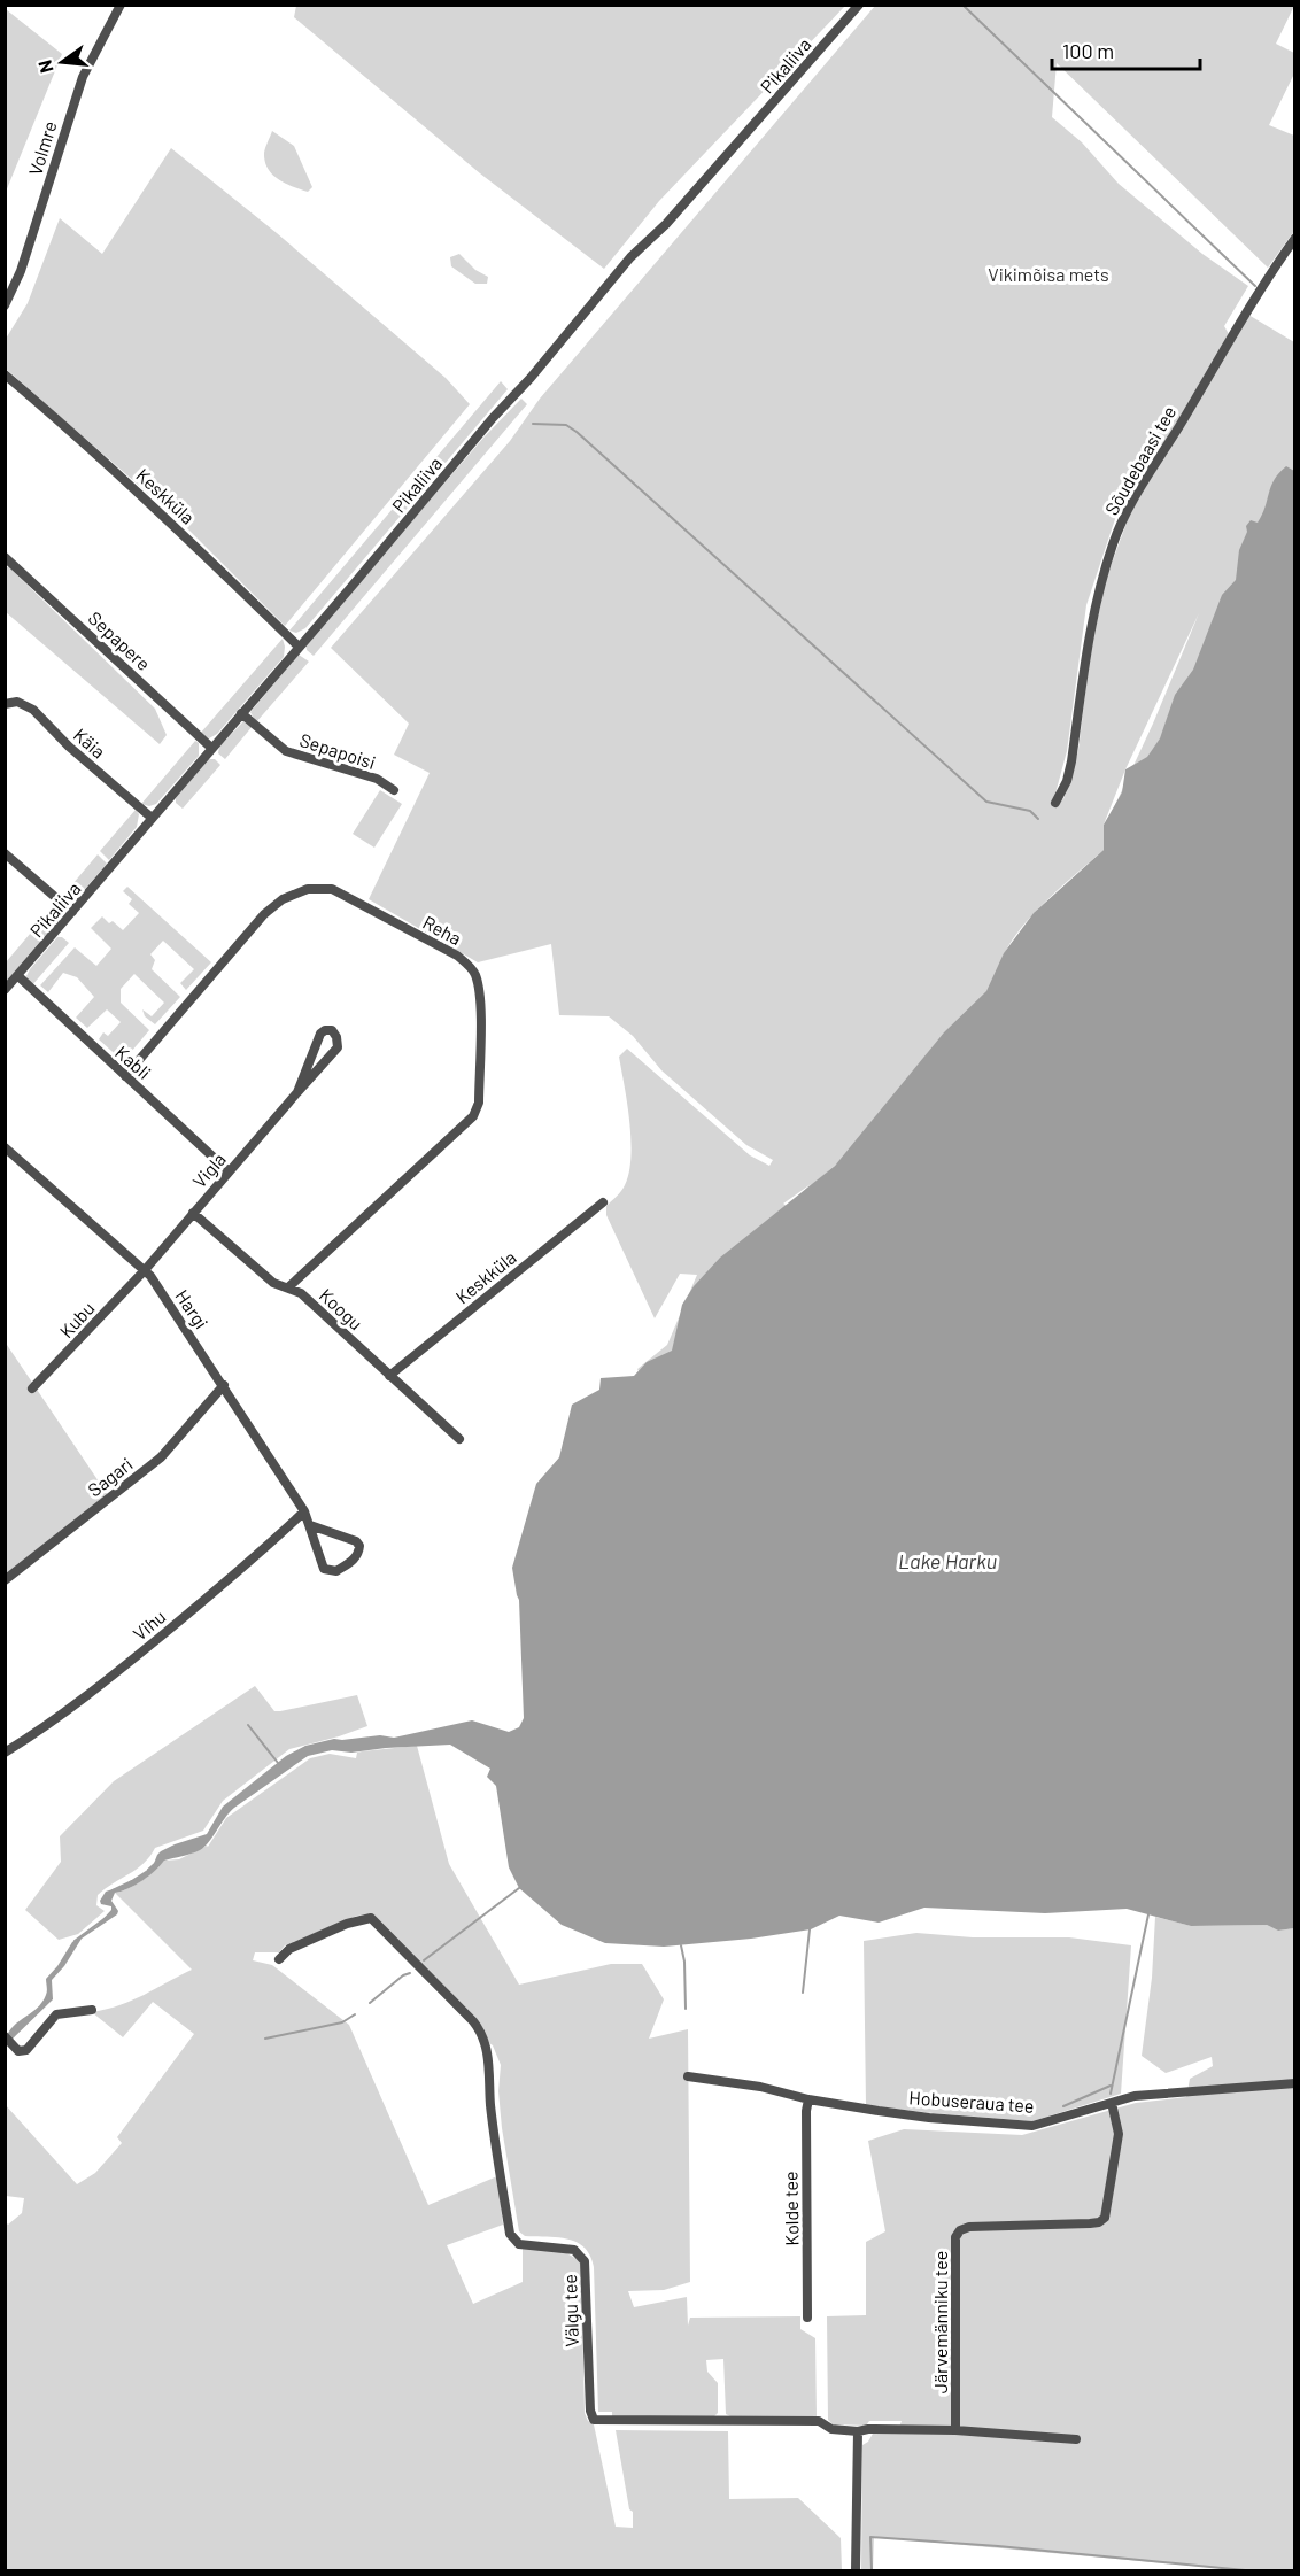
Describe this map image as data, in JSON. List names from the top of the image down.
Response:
{
  "streets": {
    "street": [
      "Pikaliiva",
      "Volmre",
      "Sõudebaasi tee",
      "Keskküla",
      "Sepapere",
      "Käia",
      "Sepapoisi",
      "Reha",
      "Kabli",
      "Vigla",
      "Hargi",
      "Koogu",
      "Kubu",
      "Sagari",
      "Vihu",
      "Hobuseraua tee",
      "Kolde tee",
      "Välgu tee",
      "Järvemänniku tee"
    ]
  },
  "crossings": [
    ["Pikaliiva", "Keskküla"],
    ["Pikaliiva", "Sepapere"],
    ["Pikaliiva", "Käia"],
    ["Pikaliiva", "Sepapoisi"],
    ["Pikaliiva", "Kabli"],
    ["Keskküla", "Koogu"],
    ["Reha", "Kabli"],
    ["Reha", "Koogu"],
    ["Kabli", "Vigla"],
    ["Vigla", "Hargi"],
    ["Vigla", "Koogu"],
    ["Vigla", "Kubu"],
    ["Hargi", "Kubu"],
    ["Hargi", "Sagari"],
    ["Hargi", "Vihu"],
    ["Hobuseraua tee", "Kolde tee"],
    ["Hobuseraua tee", "Järvemänniku tee"]
  ],
  "water": ["Lake Harku"],
  "parks": ["Vikimõisa mets"],
  "scale_bar": "100 m",
  "north": "left"
}
